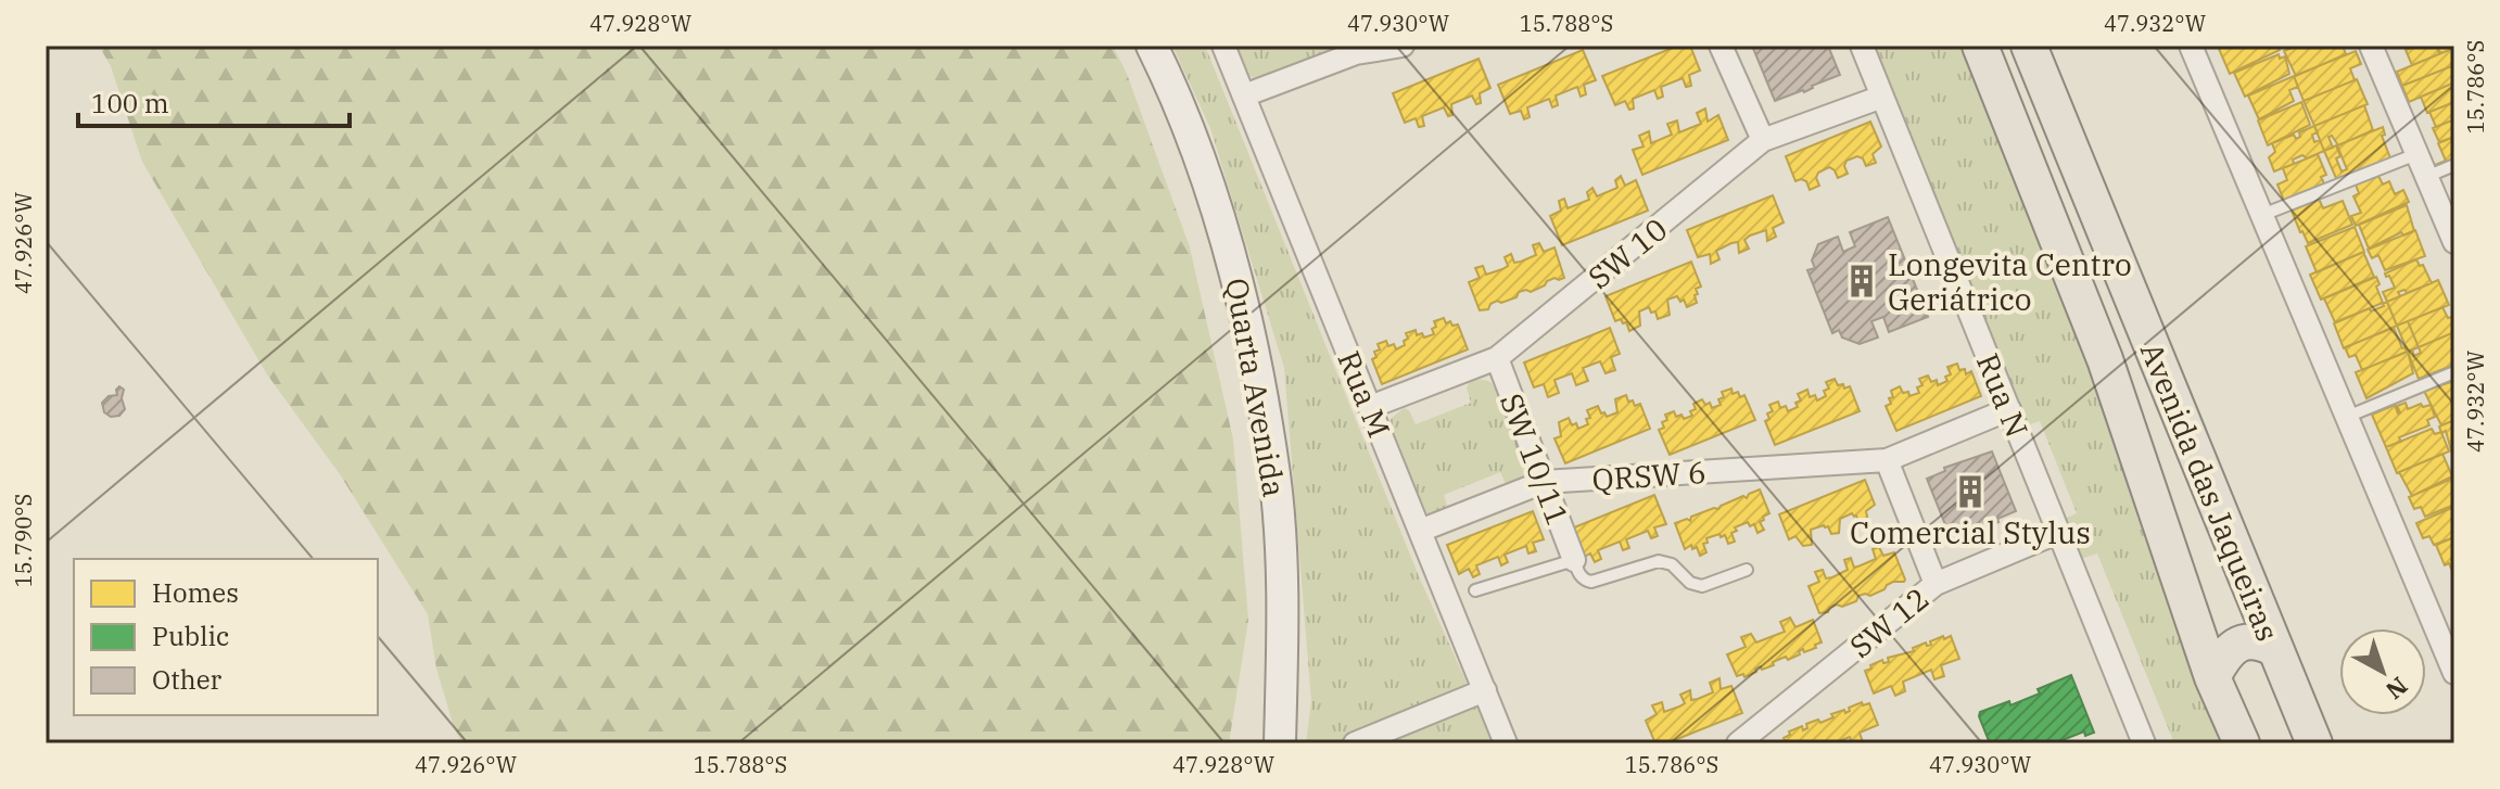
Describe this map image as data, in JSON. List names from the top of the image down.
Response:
{
  "streets": {
    "main road": ["Quarta Avenida", "Avenida das Jaqueiras"],
    "street": [
      "SW 10",
      "Rua M",
      "Rua N",
      "SW 10/11",
      "QRSW 6",
      "SW 12"
    ]
  },
  "crossings": [
    ["SW 10", "Rua M"],
    ["SW 10", "Rua N"],
    ["SW 10", "SW 10/11"],
    ["Rua M", "QRSW 6"],
    ["Rua N", "QRSW 6"],
    ["Rua N", "SW 12"],
    ["SW 10/11", "QRSW 6"]
  ],
  "places": {
    "building": ["Longevita Centro Geriátrico", "Comercial Stylus"]
  },
  "legend": ["Homes", "Public", "Other"],
  "scale_bar": "100 m",
  "north": "bottom right",
  "coordinates": [
    "47.928°W",
    "47.930°W",
    "15.788°S",
    "47.932°W",
    "15.786°S",
    "47.926°W",
    "15.790°S"
  ]
}
